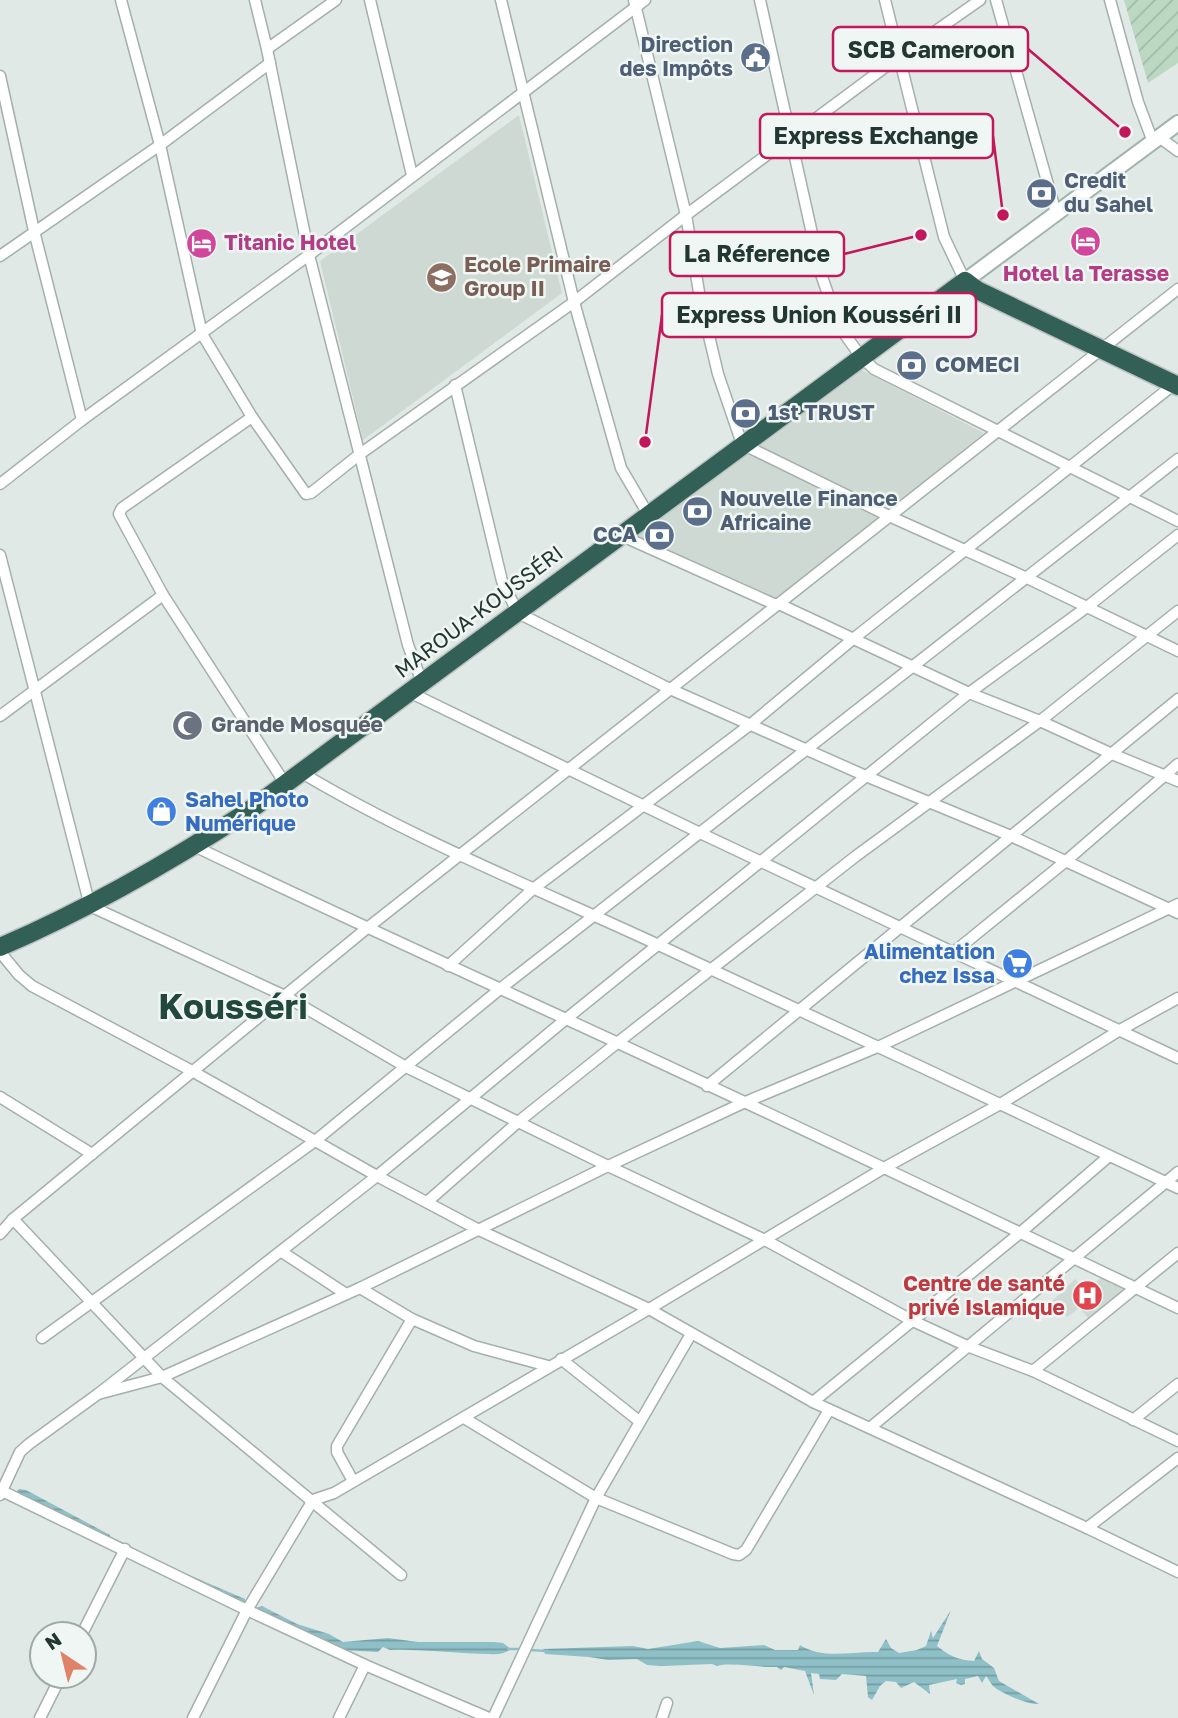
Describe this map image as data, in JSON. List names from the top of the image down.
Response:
{
  "streets": {
    "highway": ["MAROUA-KOUSSÉRI"]
  },
  "districts": ["Kousséri"],
  "places": {
    "public building": ["Direction des Impôts"],
    "other": [
      "SCB Cameroon",
      "Express Exchange",
      "La Réference",
      "Express Union Kousséri II"
    ],
    "bank": [
      "Credit du Sahel",
      "COMECI",
      "1st TRUST",
      "Nouvelle Finance Africaine",
      "CCA"
    ],
    "hotel": ["Hotel la Terasse", "Titanic Hotel"],
    "school or university": ["Ecole Primaire Group II"],
    "mosque": ["Grande Mosquée"],
    "shop": ["Sahel Photo Numérique"],
    "supermarket": ["Alimentation chez Issa"],
    "hospital": ["Centre de santé privé Islamique"]
  },
  "north": "top left"
}
